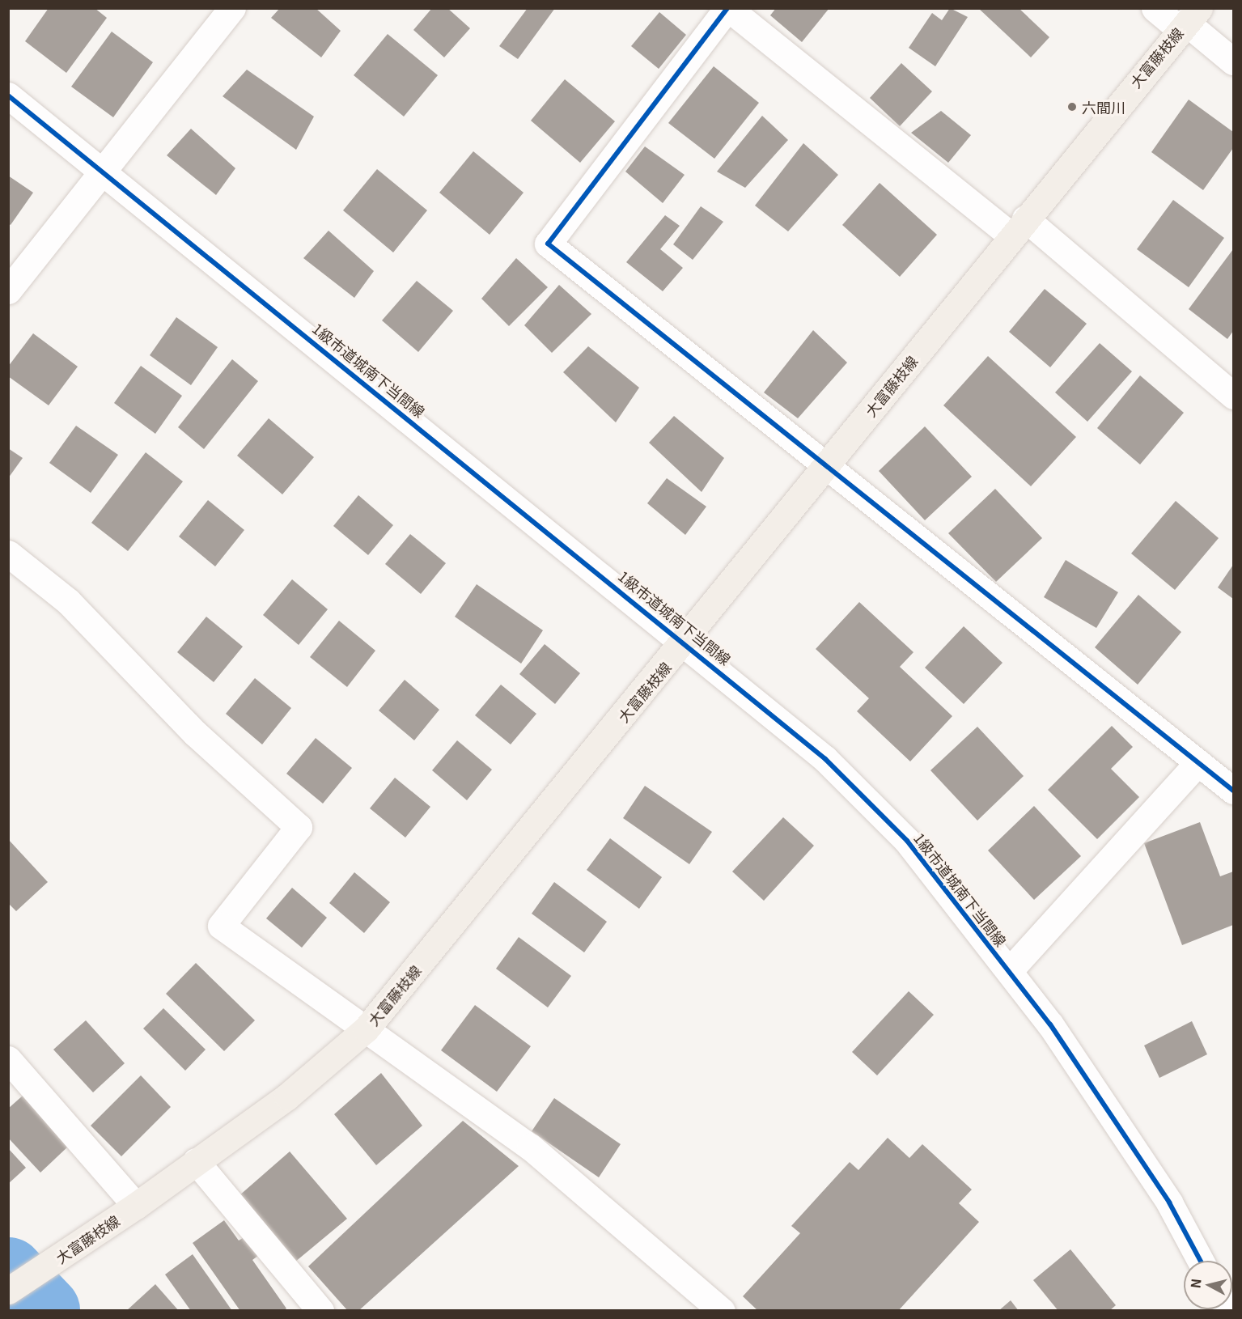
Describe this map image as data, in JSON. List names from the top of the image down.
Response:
{
  "streets": {
    "main road": ["大富藤枝線"],
    "street": ["1級市道城南下当間線"]
  },
  "crossings": [
    ["大富藤枝線", "1級市道城南下当間線"]
  ],
  "places": ["六間川"],
  "north": "left"
}
